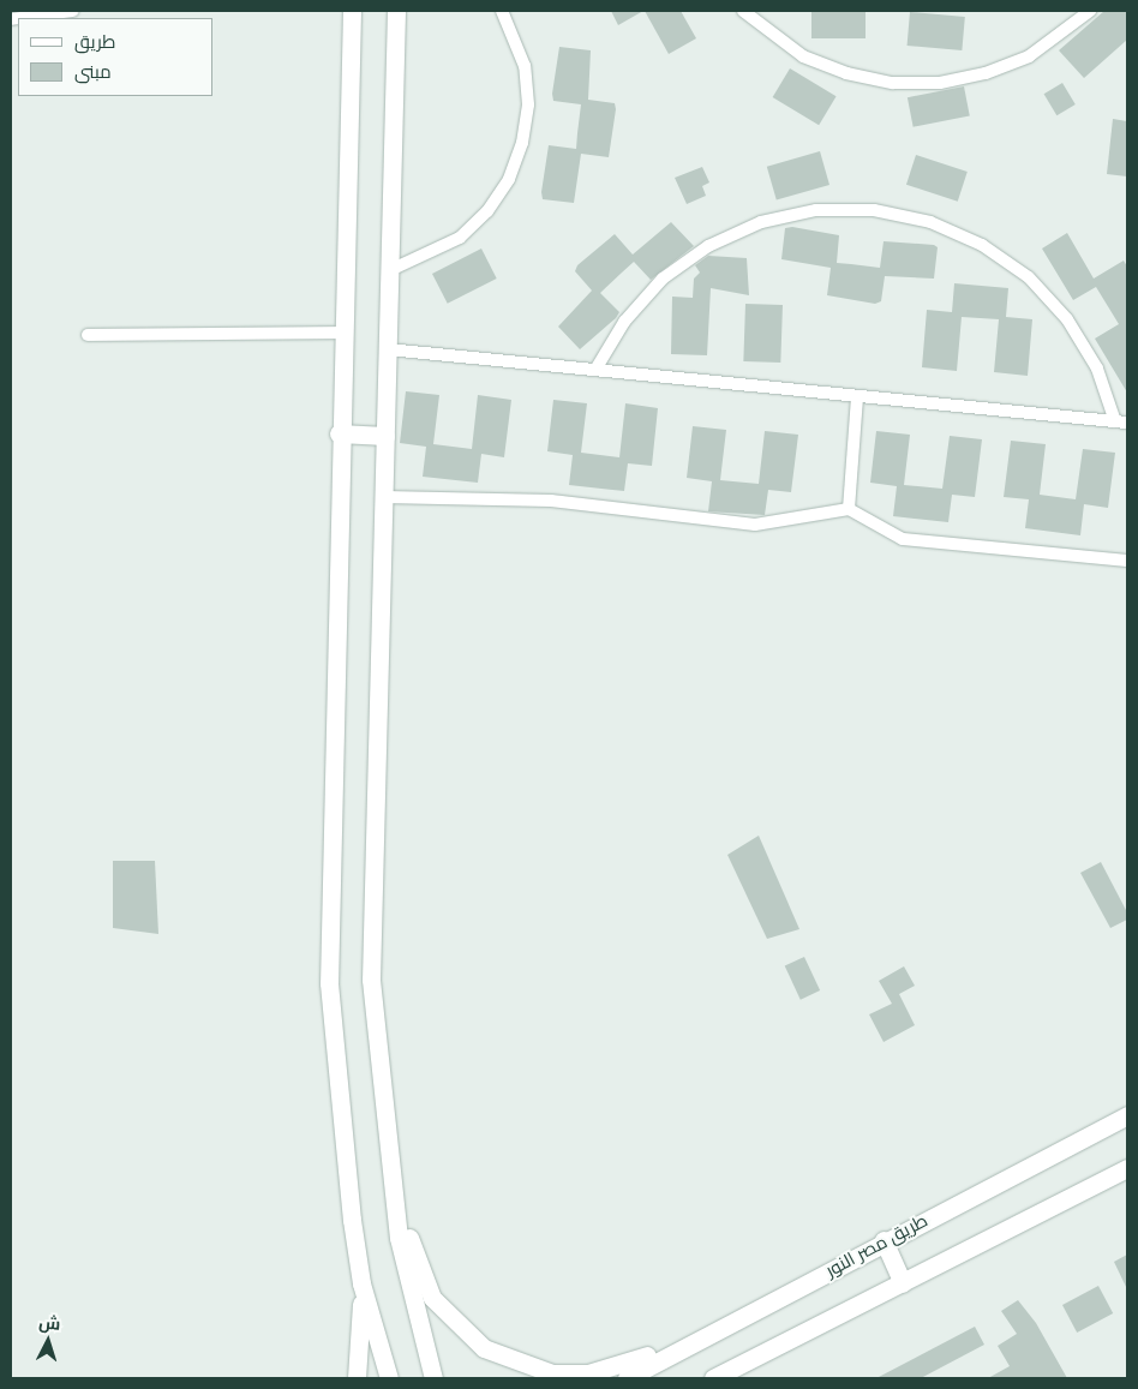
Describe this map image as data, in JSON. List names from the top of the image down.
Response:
{
  "streets": {
    "street": ["طريق مصر النور"]
  },
  "legend": ["طريق", "مبنى"],
  "north": "top"
}
